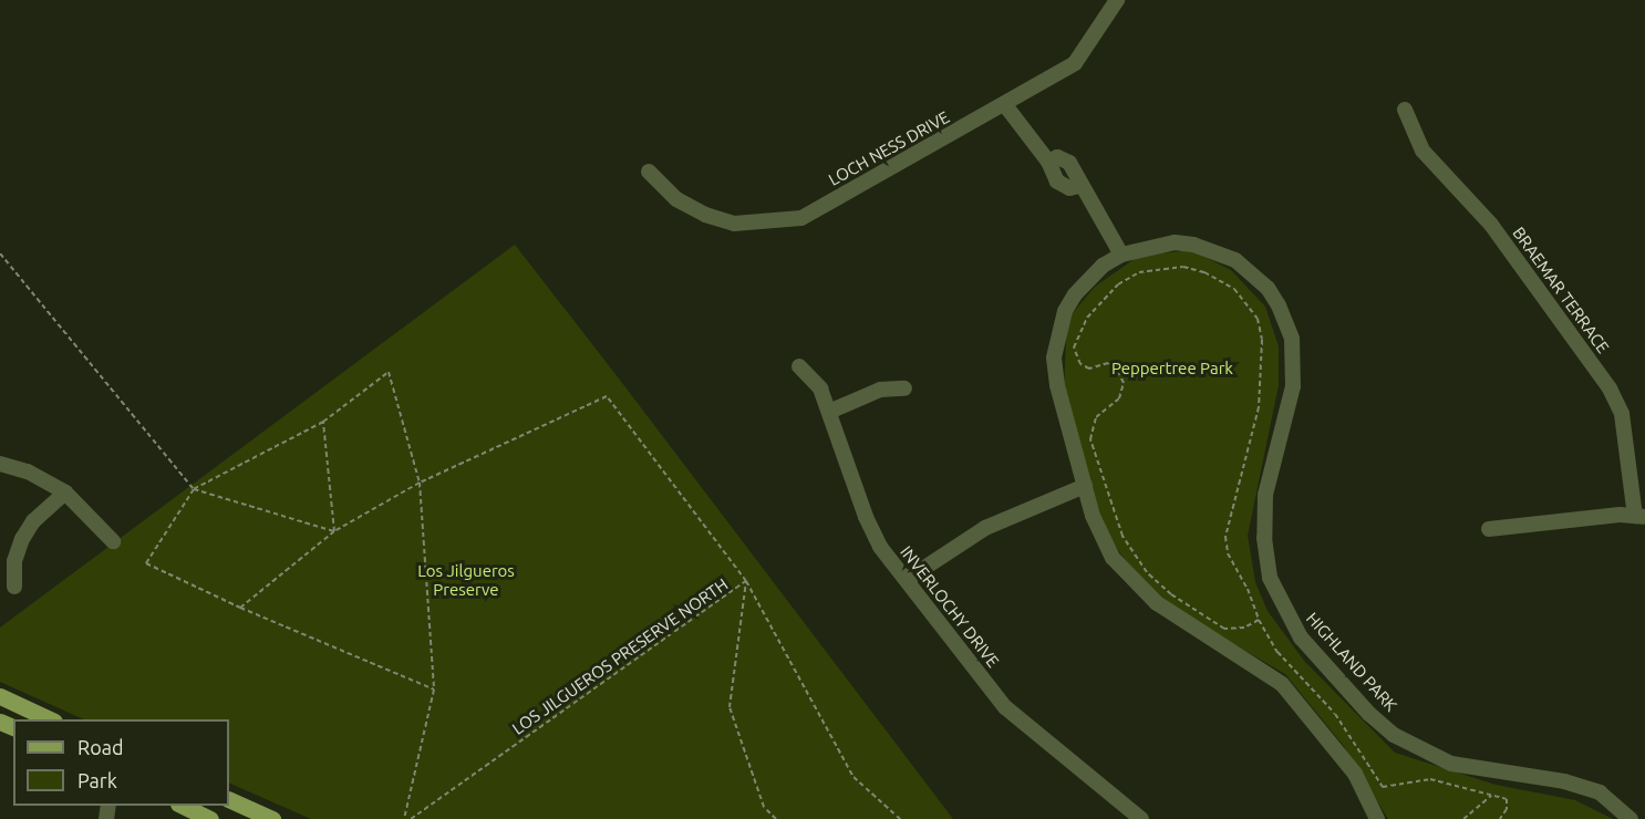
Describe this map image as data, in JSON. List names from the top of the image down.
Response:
{
  "streets": {
    "street": [
      "LOCH NESS DRIVE",
      "BRAEMAR TERRACE",
      "INVERLOCHY DRIVE",
      "HIGHLAND PARK"
    ],
    "path": ["LOS JILGUEROS PRESERVE NORTH"]
  },
  "parks": ["Peppertree Park", "Los Jilgueros Preserve"],
  "legend": ["Road", "Park"]
}
